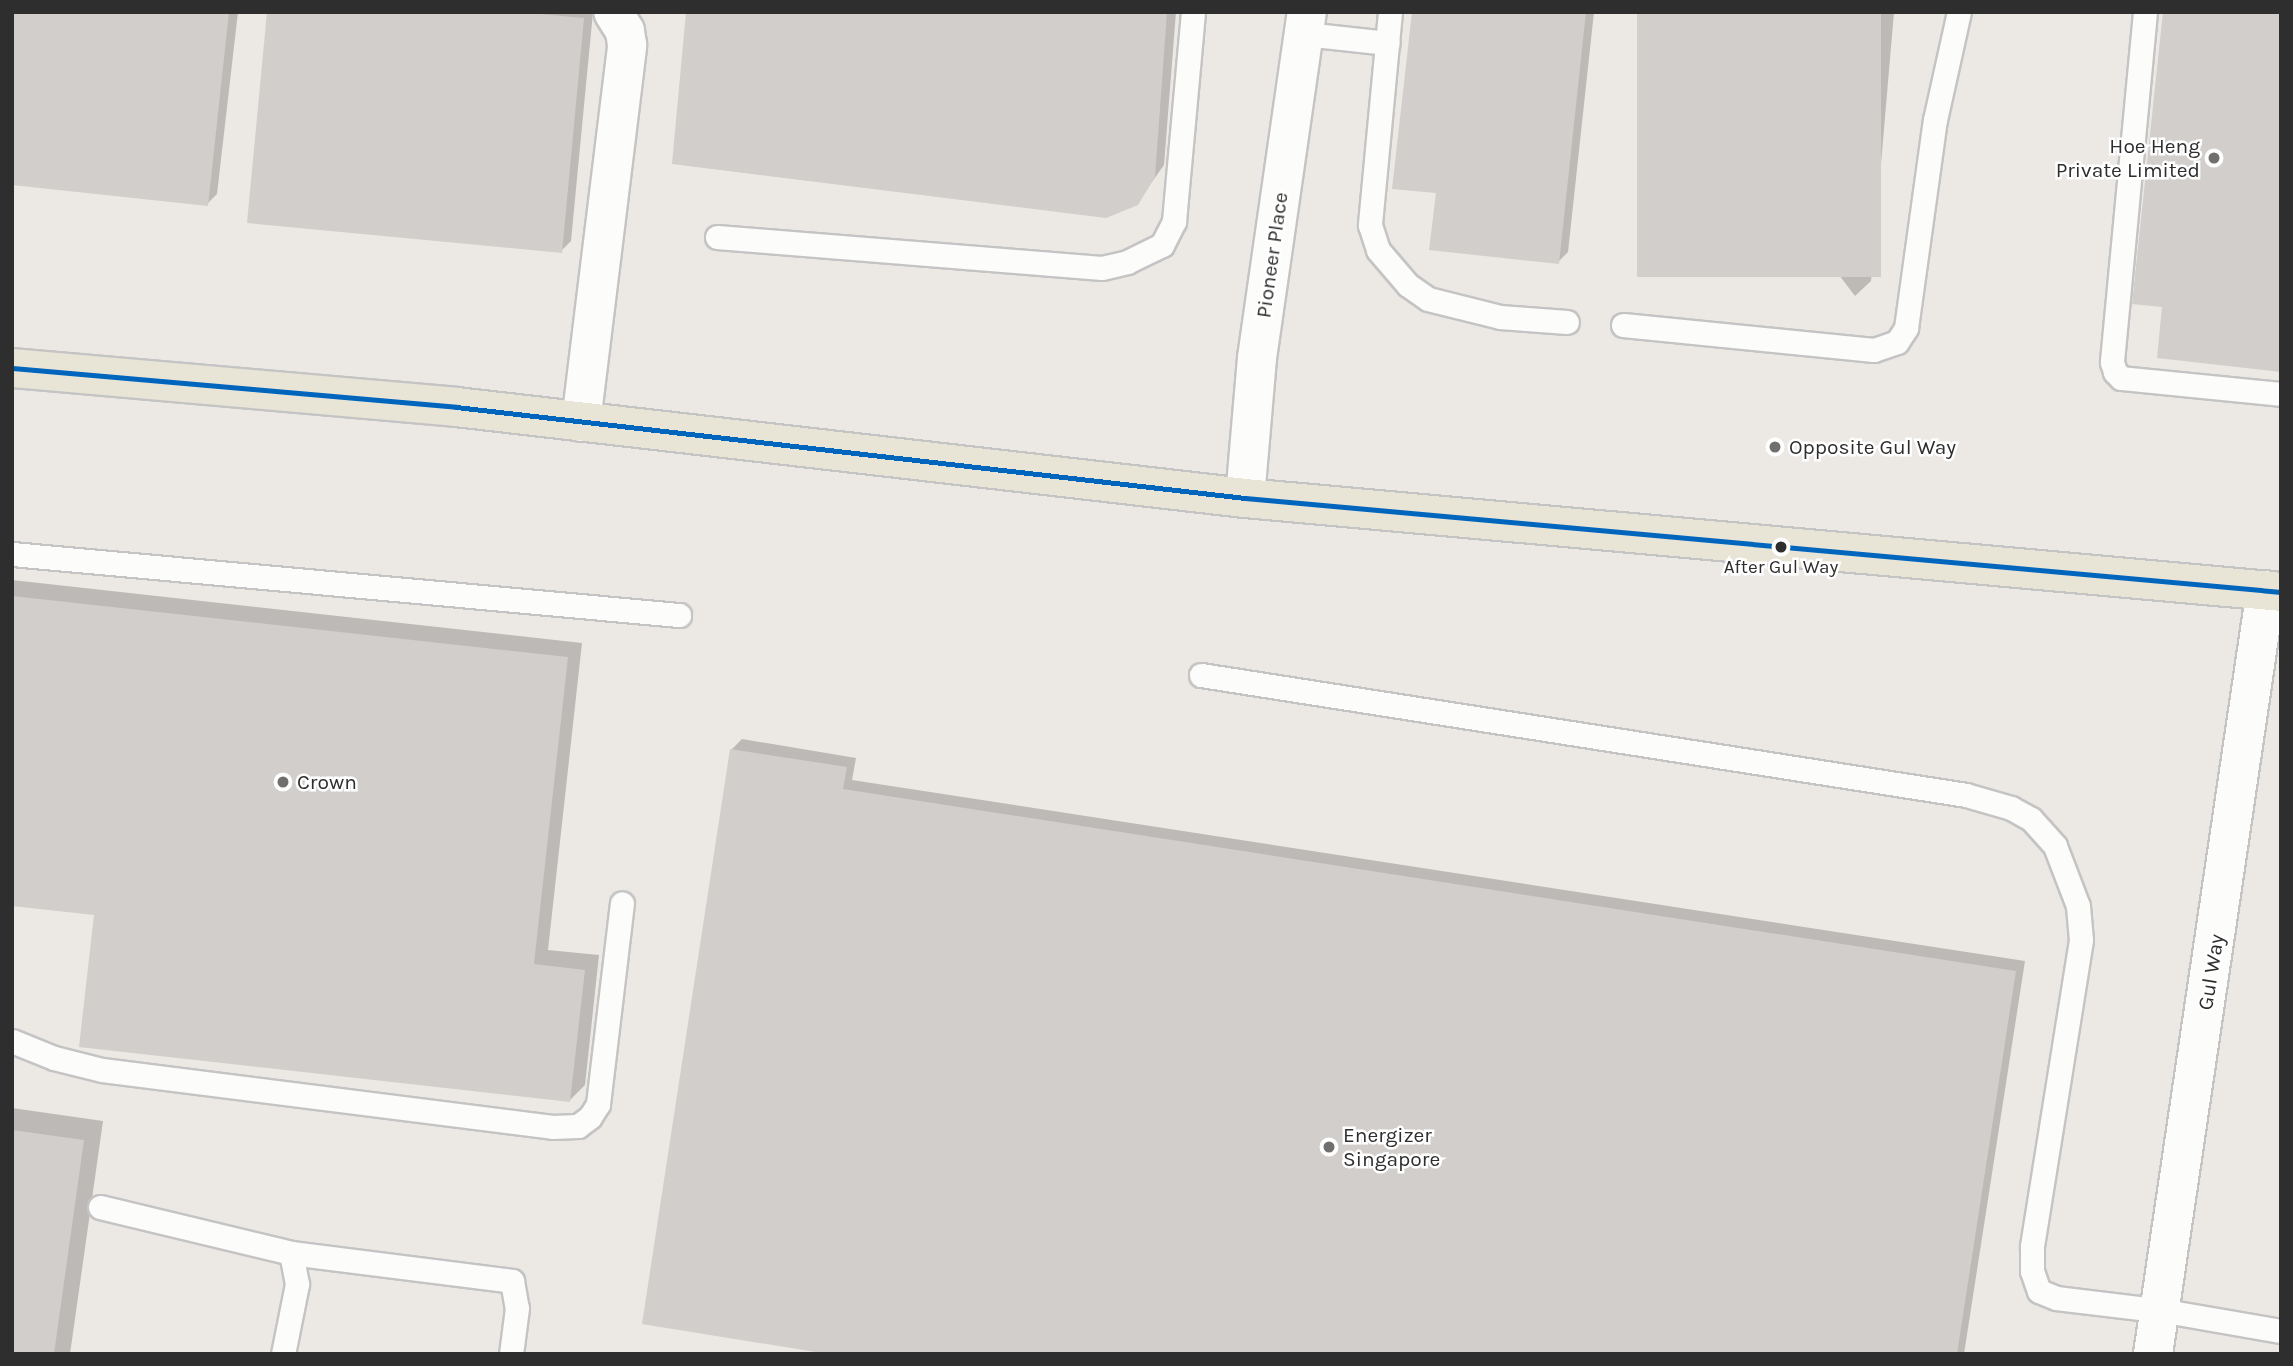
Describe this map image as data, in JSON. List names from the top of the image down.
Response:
{
  "streets": {
    "street": ["Pioneer Place", "Gul Way"]
  },
  "places": [
    "Hoe Heng Private Limited",
    "Opposite Gul Way",
    "After Gul Way",
    "Crown",
    "Energizer Singapore"
  ]
}
